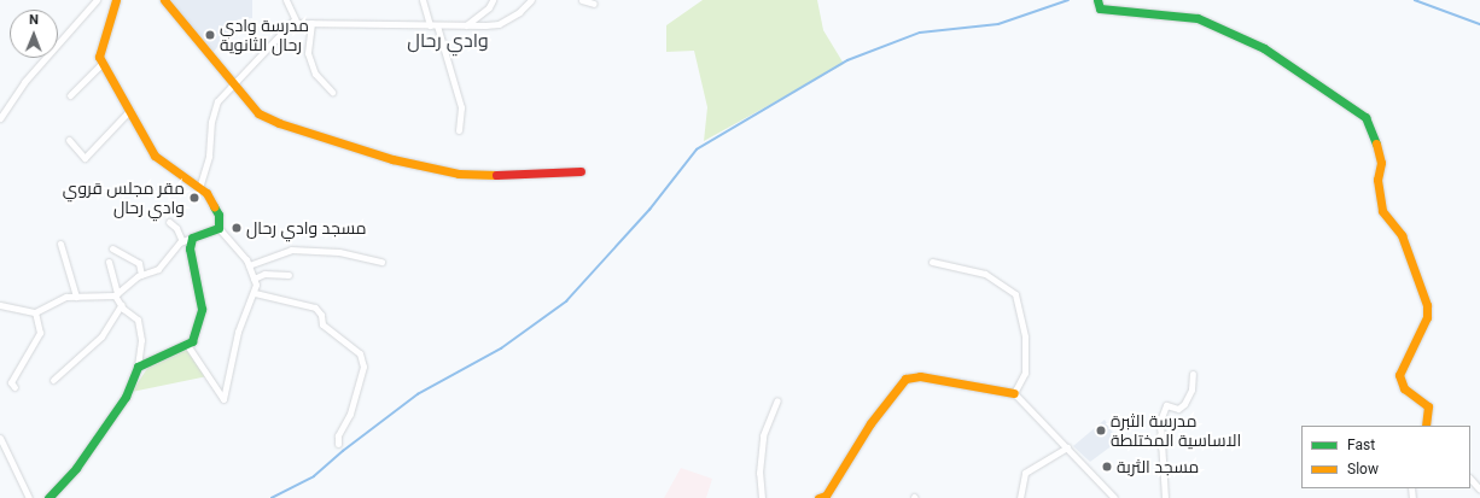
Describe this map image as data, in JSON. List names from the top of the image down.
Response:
{
  "districts": ["وادي رحال"],
  "places": [
    "مدرسة وادي رحال الثانوية",
    "مقر مجلس قروي وادي رحال",
    "مسجد وادي رحال",
    "مدرسة الثبرة الاساسية المختلطة",
    "مسجد الثربة"
  ],
  "legend": ["Fast", "Slow"],
  "north": "top"
}
